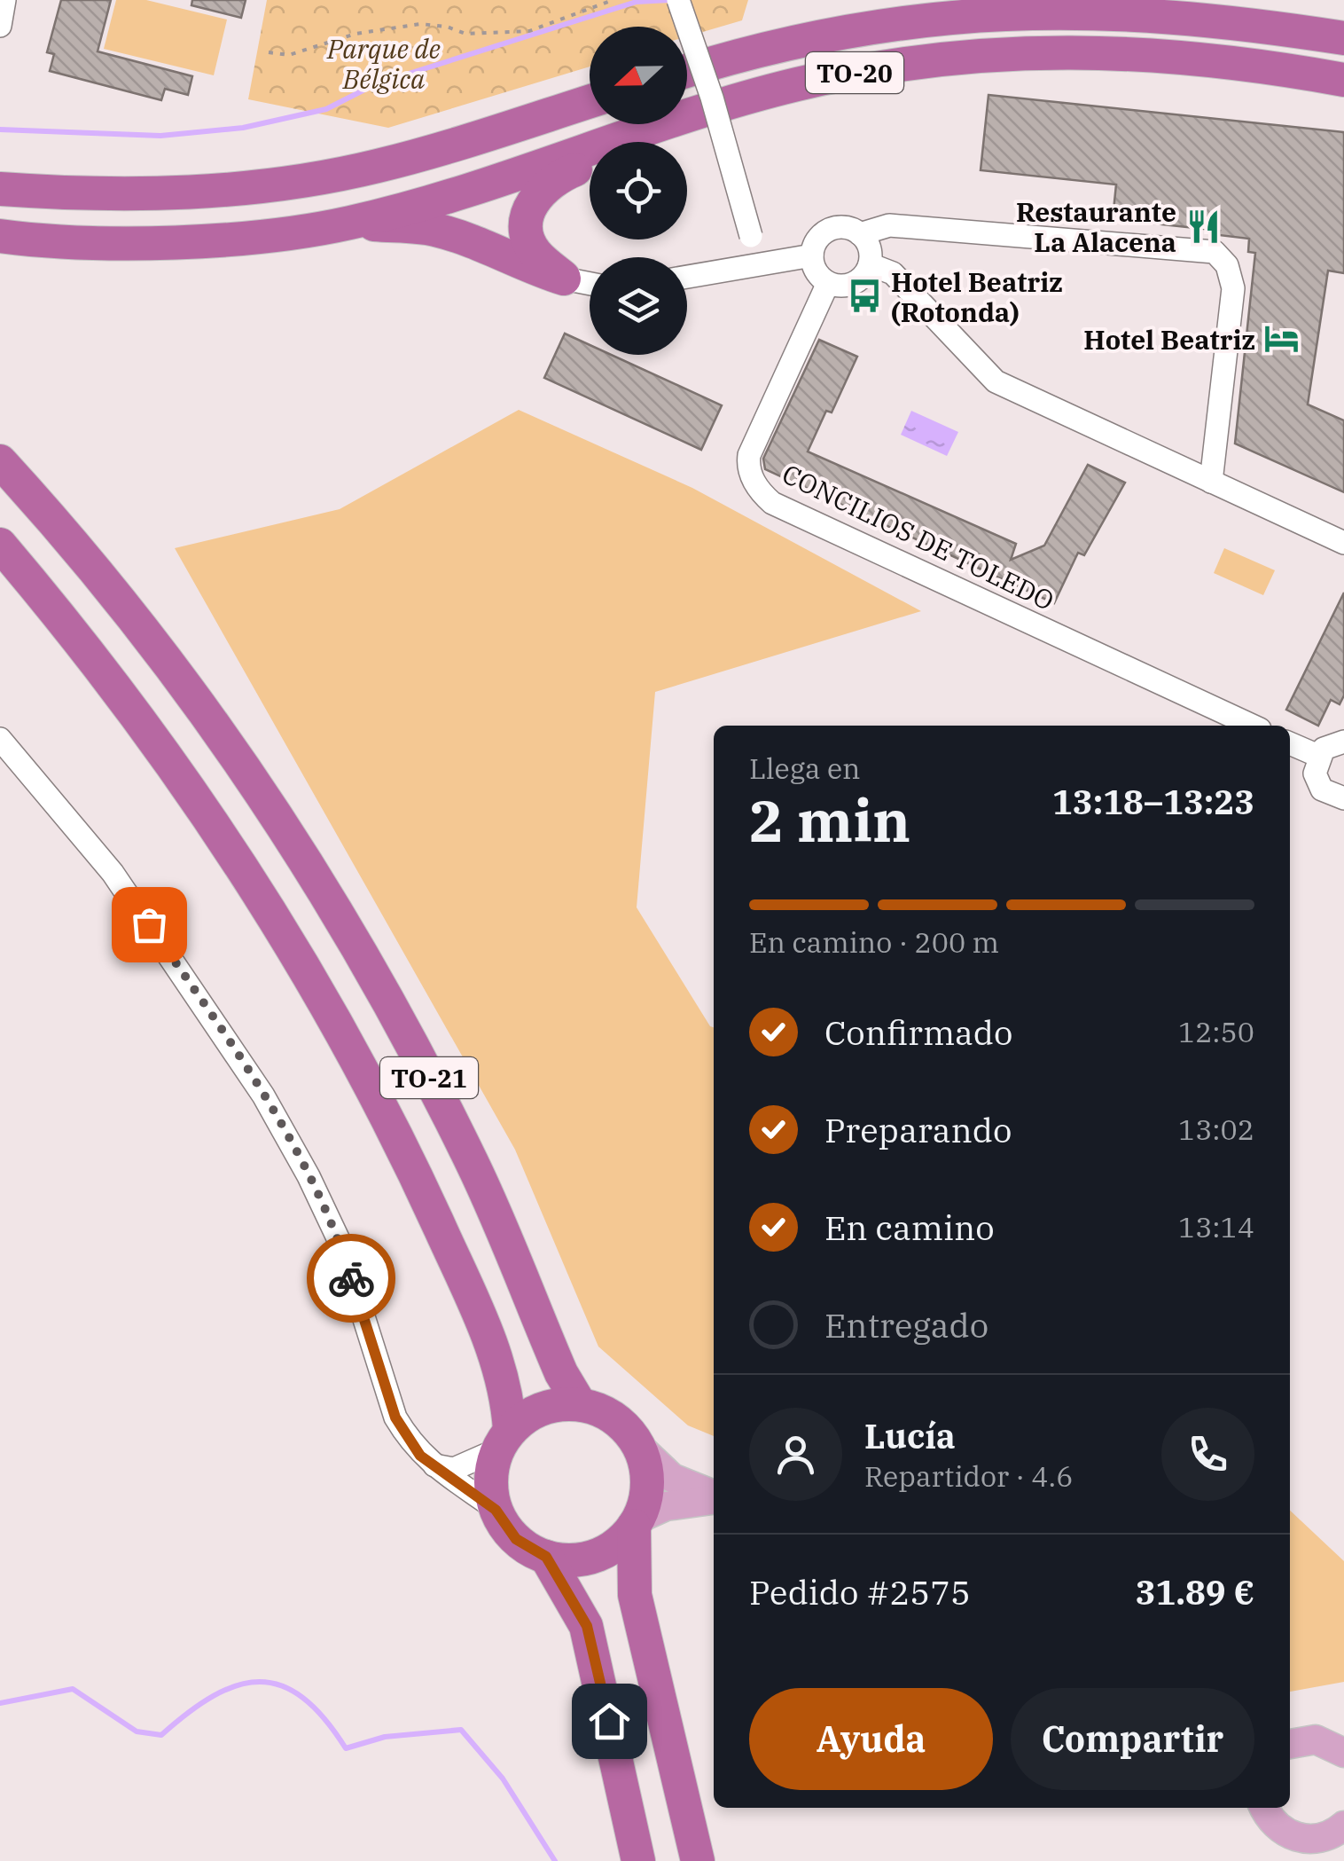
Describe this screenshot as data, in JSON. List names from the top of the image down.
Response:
{
  "streets": {
    "highway": ["TO-20", "TO-21"],
    "street": ["CONCILIOS DE TOLEDO"]
  },
  "parks": ["Parque de Bélgica"],
  "places": {
    "restaurant": ["Restaurante La Alacena"],
    "bus stop": ["Hotel Beatriz (Rotonda)"],
    "hotel": ["Hotel Beatriz"]
  },
  "north": "left",
  "page": {
    "heading": ["2 min", "Llega en", "13:18–13:23"],
    "panel": [
      "Lucía",
      "Repartidor · 4.6",
      "Pedido #2575",
      "31.89 €"
    ],
    "bar": "En camino · 200 m",
    "list": [
      ["Confirmado", "12:50"],
      ["Preparando", "13:02"],
      ["En camino", "13:14"],
      "Entregado"
    ],
    "buttons": ["Ayuda", "Compartir"]
  }
}
